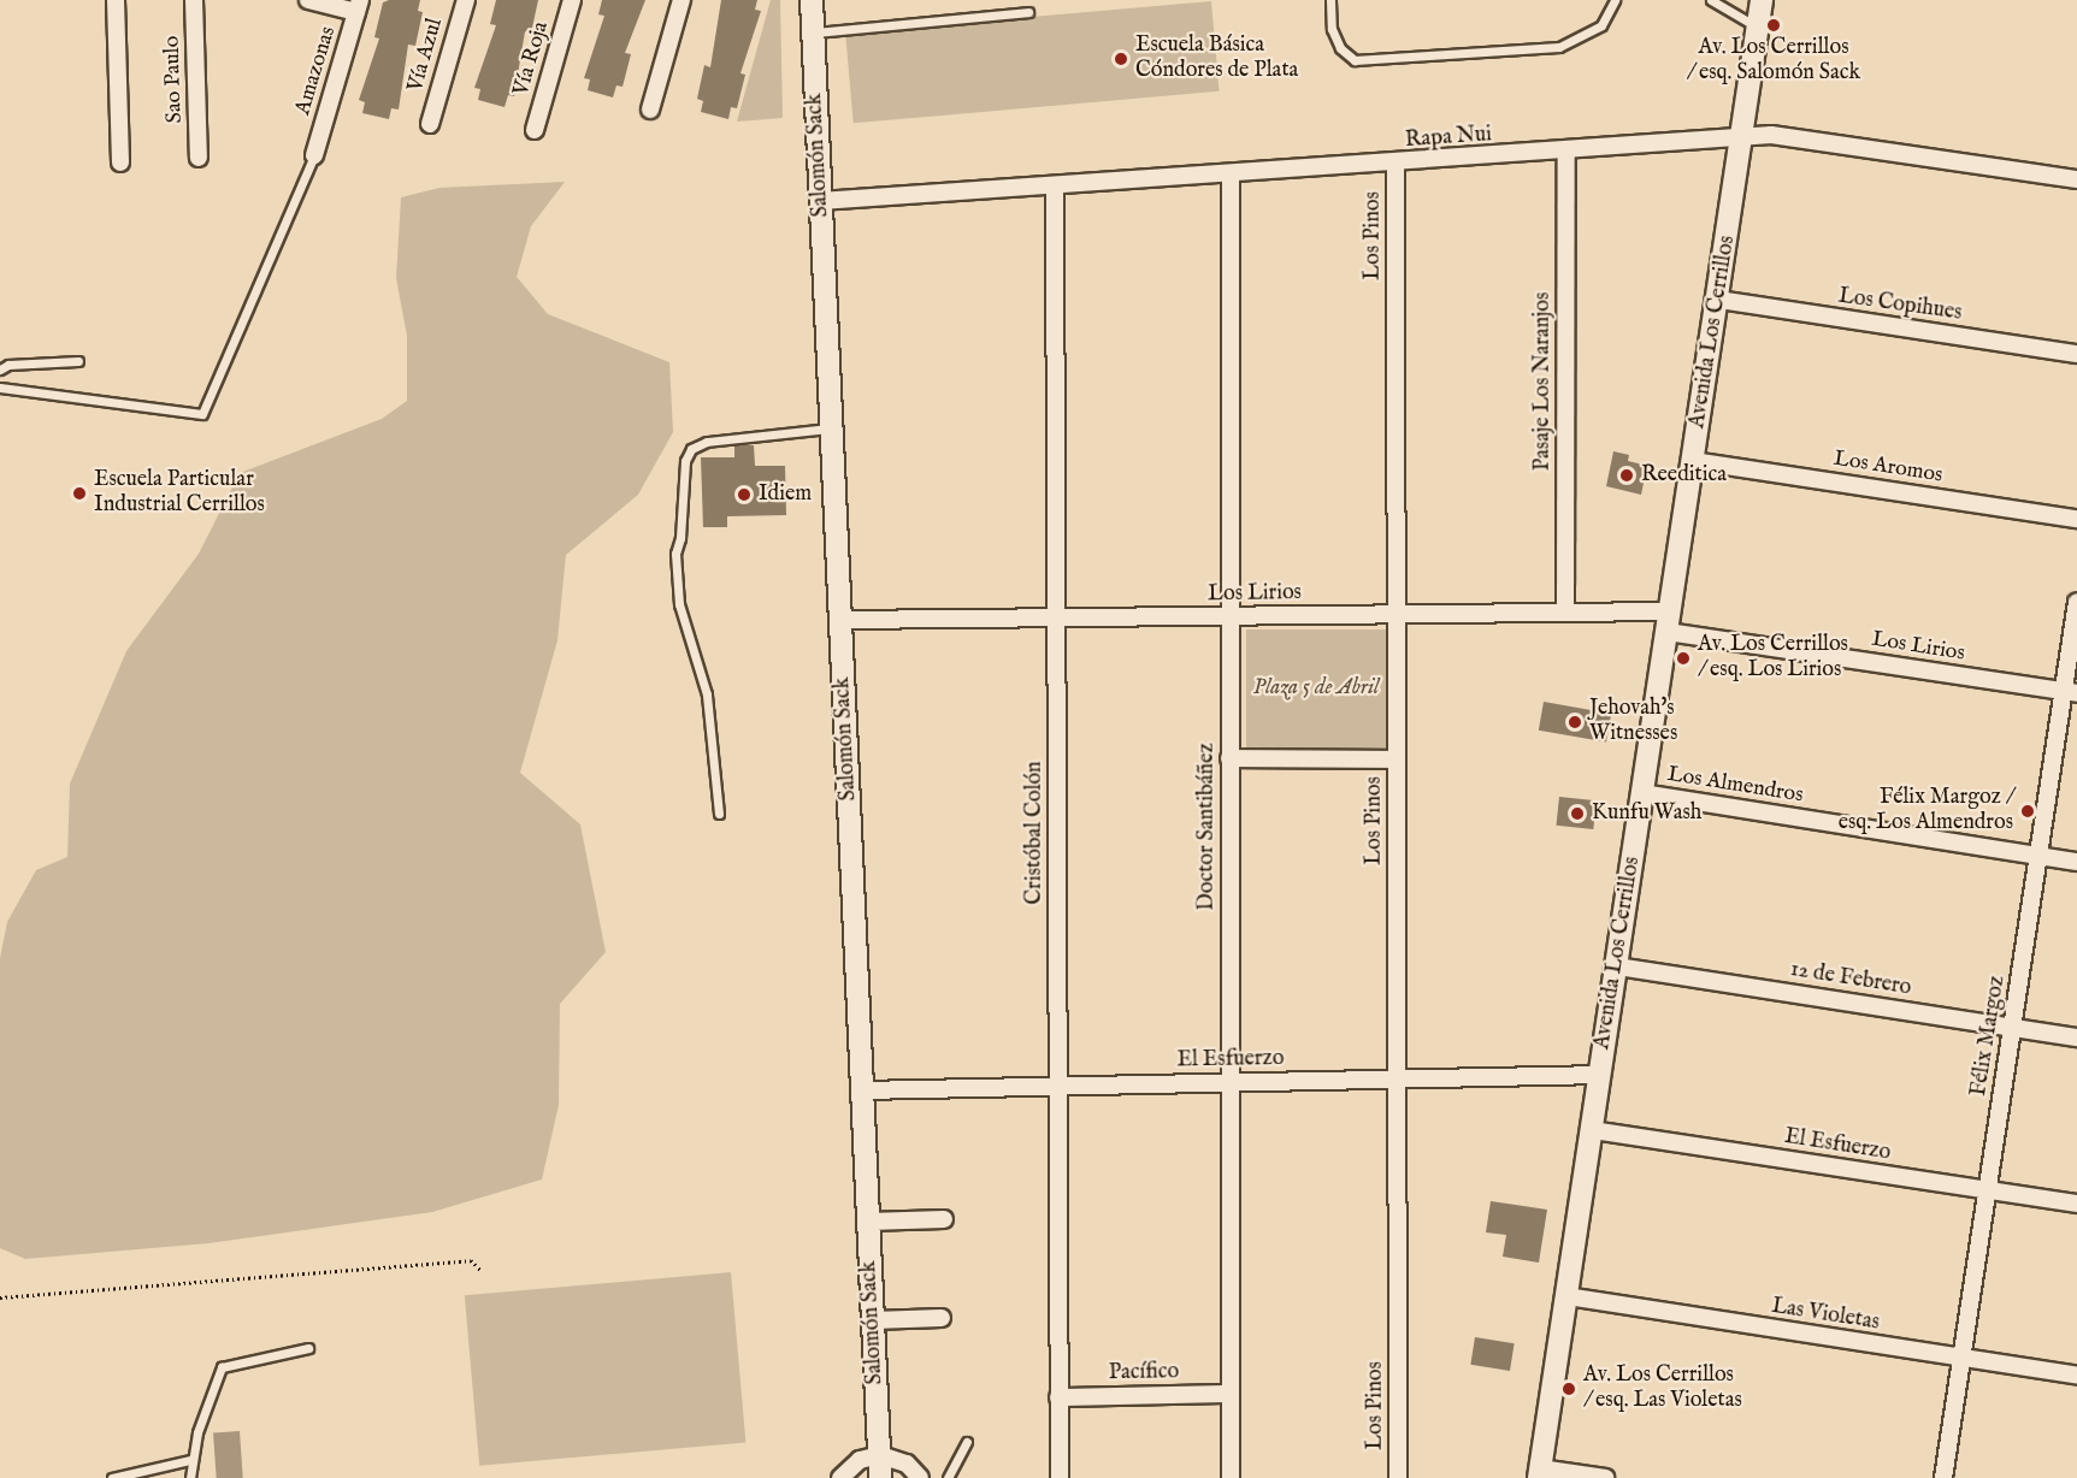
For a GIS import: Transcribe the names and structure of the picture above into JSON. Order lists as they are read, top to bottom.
{
  "streets": {
    "street": [
      "Vía Azul",
      "Vía Roja",
      "Amazonas",
      "Sao Paulo",
      "Rapa Nui",
      "Salomón Sack",
      "Los Pinos",
      "Los Copihues",
      "Avenida Los Cerrillos",
      "Pasaje Los Naranjos",
      "Los Aromos",
      "Los Lirios",
      "Los Almendros",
      "Doctor Santibáñez",
      "Cristóbal Colón",
      "12 de Febrero",
      "Félix Margoz",
      "El Esfuerzo",
      "Las Violetas",
      "Pacífico"
    ]
  },
  "crossings": [
    ["Rapa Nui", "Salomón Sack"],
    ["Rapa Nui", "Los Pinos"],
    ["Rapa Nui", "Avenida Los Cerrillos"],
    ["Rapa Nui", "Pasaje Los Naranjos"],
    ["Rapa Nui", "Doctor Santibáñez"],
    ["Rapa Nui", "Cristóbal Colón"],
    ["Salomón Sack", "Los Lirios"],
    ["Salomón Sack", "El Esfuerzo"],
    ["Los Pinos", "Los Lirios"],
    ["Los Pinos", "El Esfuerzo"],
    ["Los Copihues", "Avenida Los Cerrillos"],
    ["Avenida Los Cerrillos", "Los Aromos"],
    ["Avenida Los Cerrillos", "Los Lirios"],
    ["Avenida Los Cerrillos", "Los Almendros"],
    ["Avenida Los Cerrillos", "12 de Febrero"],
    ["Avenida Los Cerrillos", "El Esfuerzo"],
    ["Avenida Los Cerrillos", "Las Violetas"],
    ["Pasaje Los Naranjos", "Los Lirios"],
    ["Los Lirios", "Doctor Santibáñez"],
    ["Los Lirios", "Cristóbal Colón"],
    ["Los Lirios", "Félix Margoz"],
    ["Los Almendros", "Félix Margoz"],
    ["Doctor Santibáñez", "El Esfuerzo"],
    ["Doctor Santibáñez", "Pacífico"],
    ["Cristóbal Colón", "El Esfuerzo"],
    ["Cristóbal Colón", "Pacífico"],
    ["12 de Febrero", "Félix Margoz"],
    ["Félix Margoz", "El Esfuerzo"],
    ["Félix Margoz", "Las Violetas"]
  ],
  "parks": ["Plaza 5 de Abril"],
  "places": [
    "Av. Los Cerrillos / esq. Salomón Sack",
    "Escuela Básica Cóndores de Plata",
    "Reeditica",
    "Escuela Particular Industrial Cerrillos",
    "Idiem",
    "Av. Los Cerrillos / esq. Los Lirios",
    "Jehovah's Witnesses",
    "Félix Margoz / esq. Los Almendros",
    "Kunfu Wash",
    "Av. Los Cerrillos / esq. Las Violetas"
  ]
}
